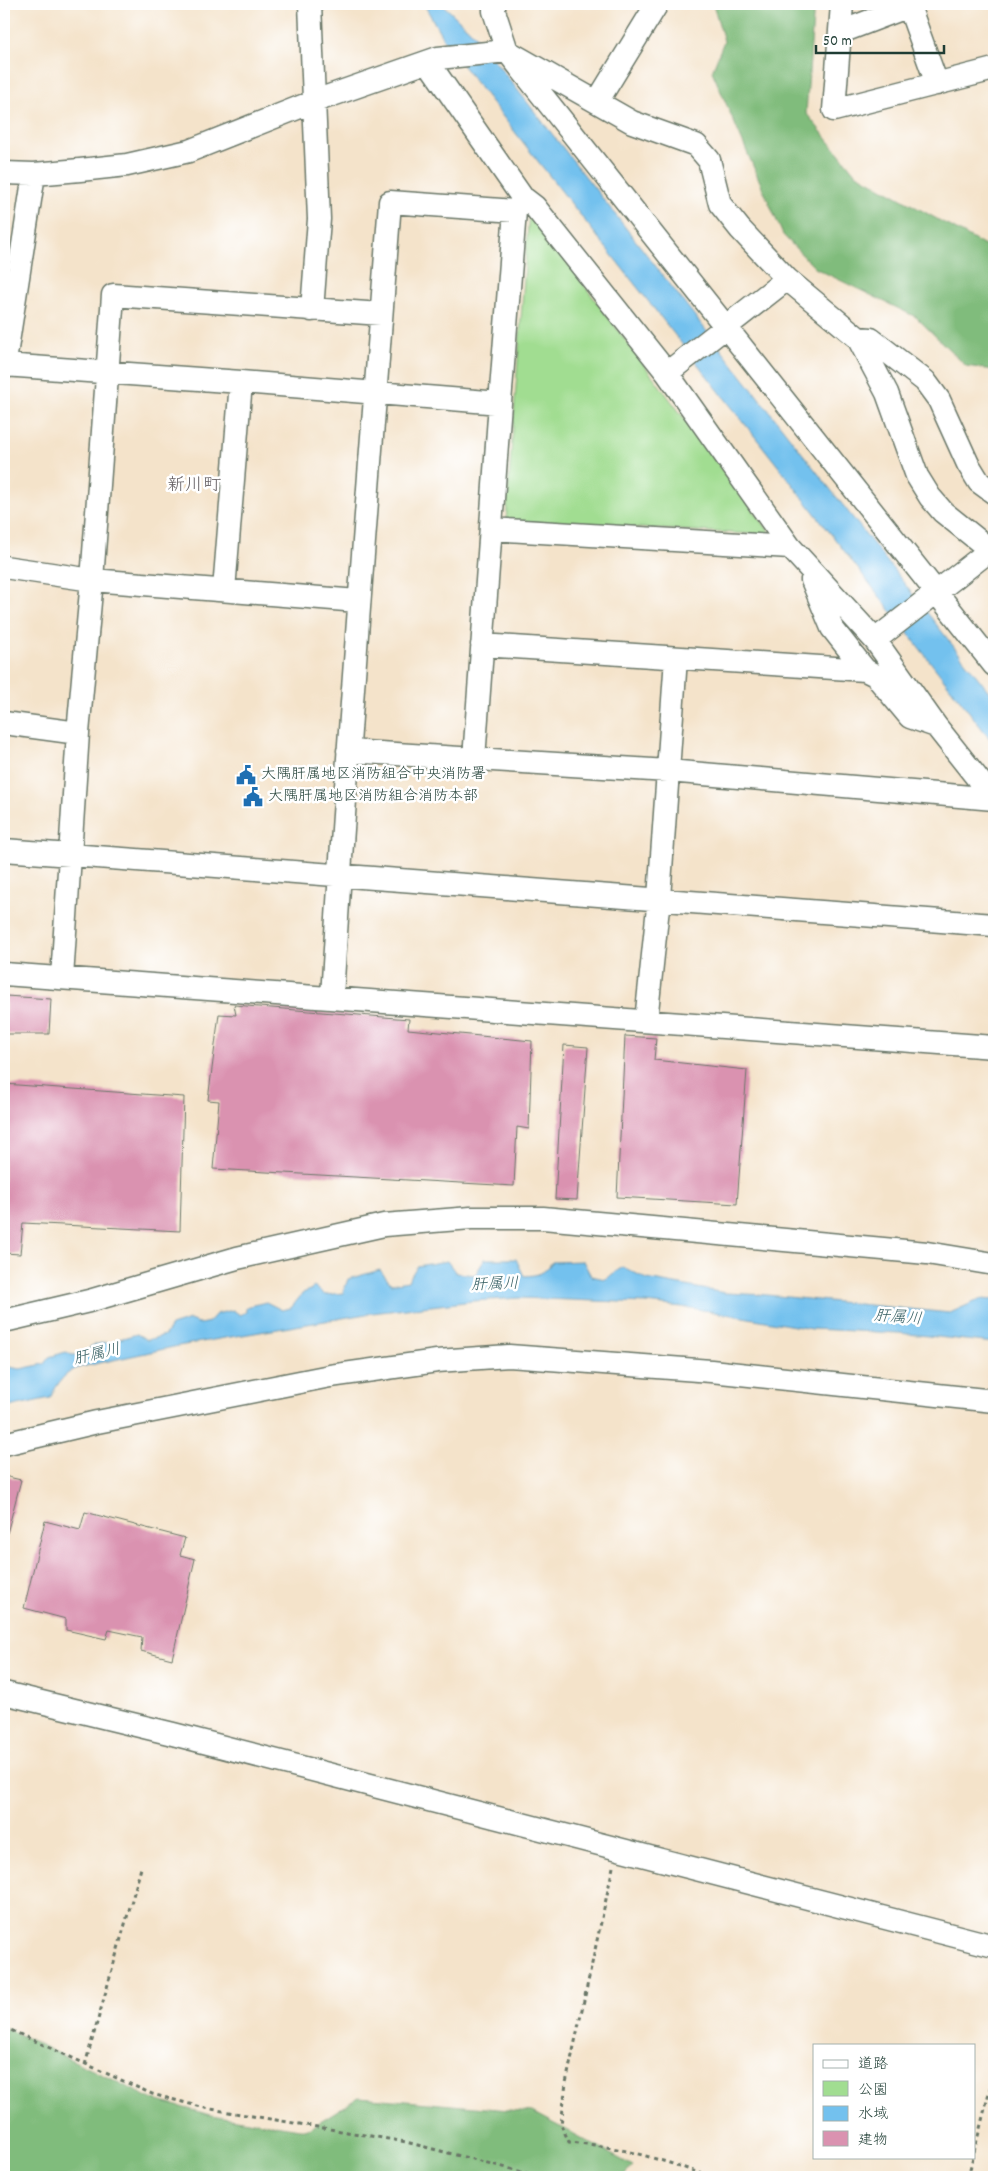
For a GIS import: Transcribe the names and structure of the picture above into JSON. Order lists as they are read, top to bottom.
{
  "districts": ["新川町"],
  "water": ["肝属川"],
  "places": {
    "public building": ["大隅肝属地区消防組合中央消防署", "大隅肝属地区消防組合消防本部"]
  },
  "legend": [
    "道路",
    "公園",
    "水域",
    "建物"
  ],
  "scale_bar": "50 m"
}
